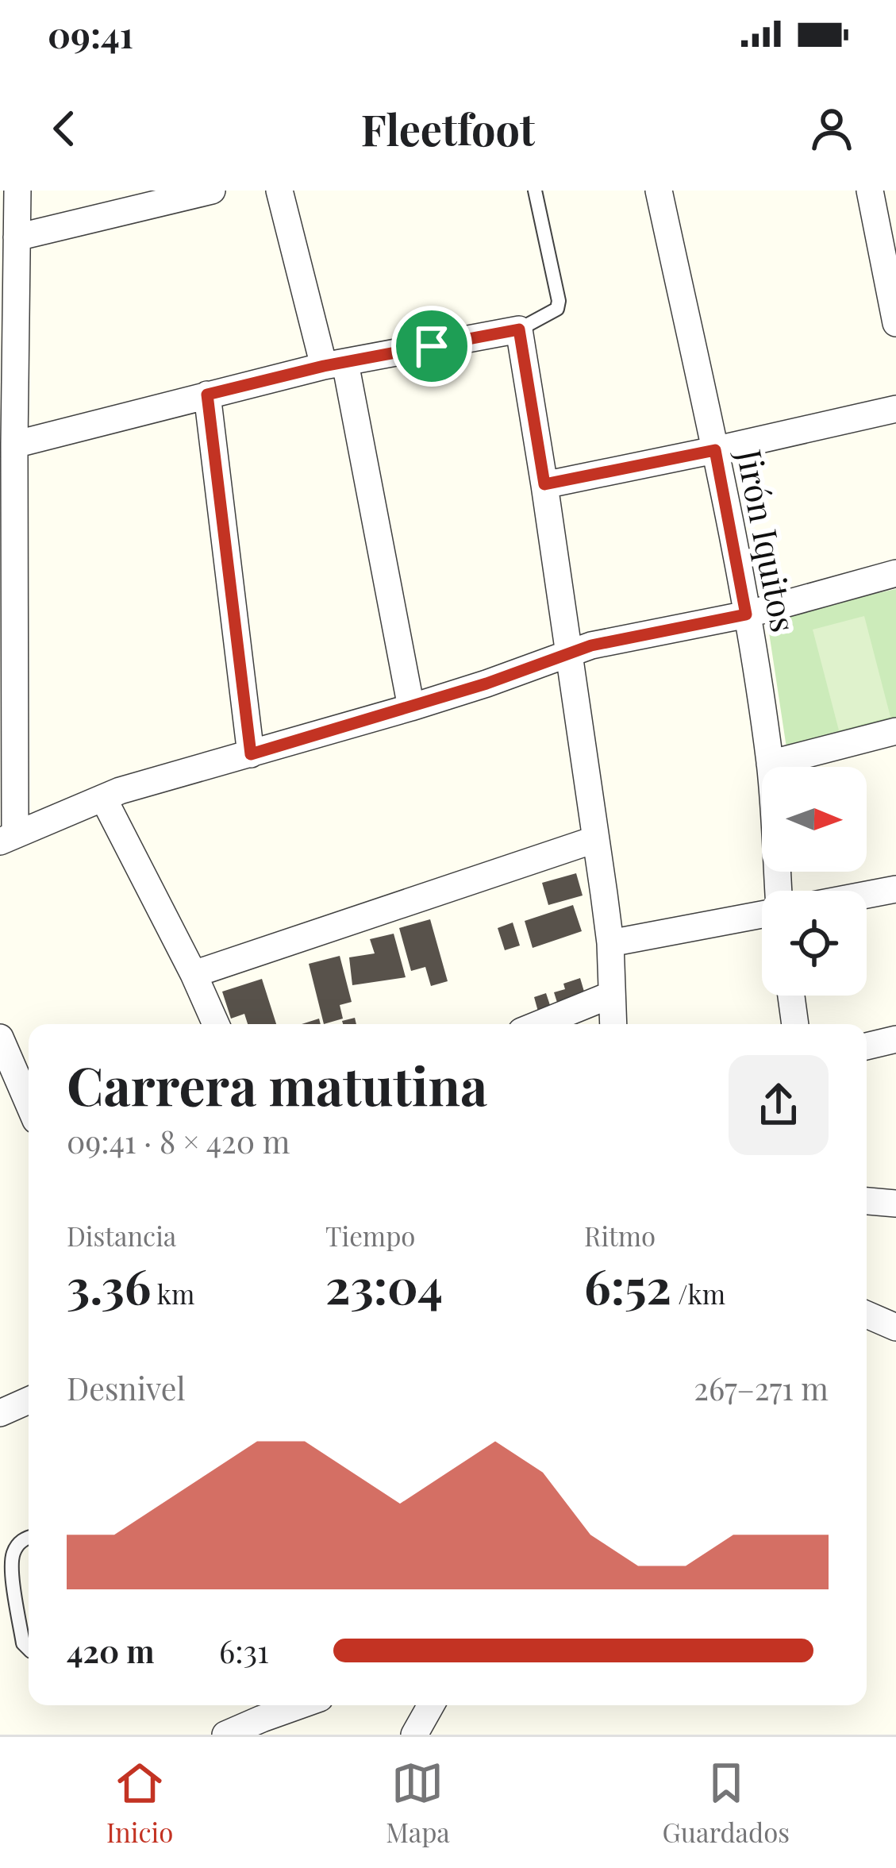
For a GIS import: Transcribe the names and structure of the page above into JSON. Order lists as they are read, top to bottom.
{
  "streets": {
    "street": ["Jirón Iquitos"]
  },
  "north": "right",
  "page": {
    "status": "09:41",
    "header": "Fleetfoot",
    "heading": ["Carrera matutina", "09:41 · 8 × 420 m"],
    "stats": [
      ["Distancia", "3.36 km"],
      ["Tiempo", "23:04"],
      ["Ritmo", "6:52 /km"]
    ],
    "chart": ["Desnivel", "267–271 m"],
    "list": [
      {
        "name": "420 m",
        "note": "6:31"
      }
    ],
    "tabs": ["Inicio", "Mapa", "Guardados"]
  }
}
